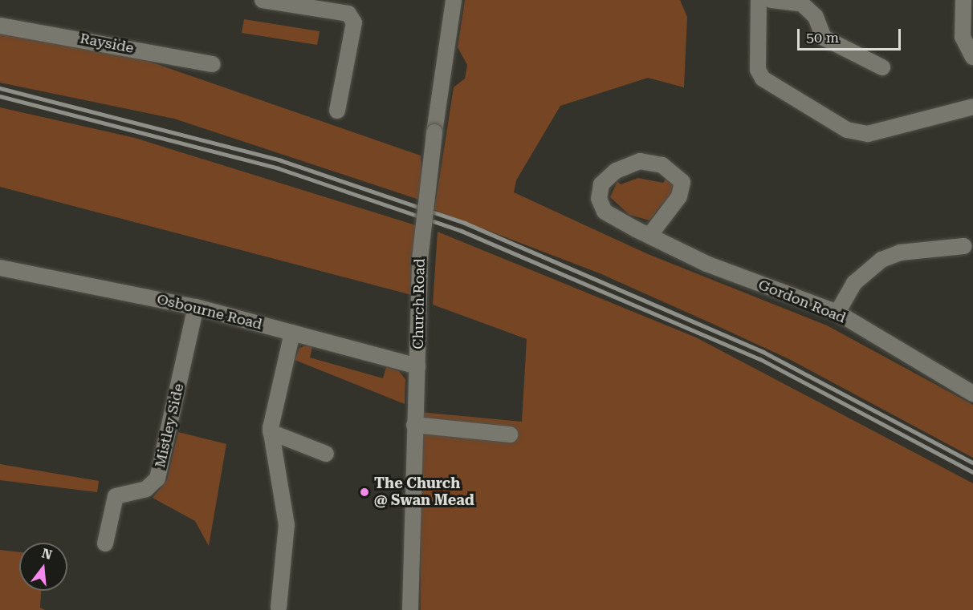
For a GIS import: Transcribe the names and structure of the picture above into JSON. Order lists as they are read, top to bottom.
{
  "streets": {
    "street": [
      "Rayside",
      "Gordon Road",
      "Church Road",
      "Osbourne Road",
      "Mistley Side"
    ]
  },
  "crossings": [
    ["Church Road", "Osbourne Road"],
    ["Osbourne Road", "Mistley Side"]
  ],
  "places": ["The Church @ Swan Mead"],
  "scale_bar": "50 m",
  "north": "top"
}
